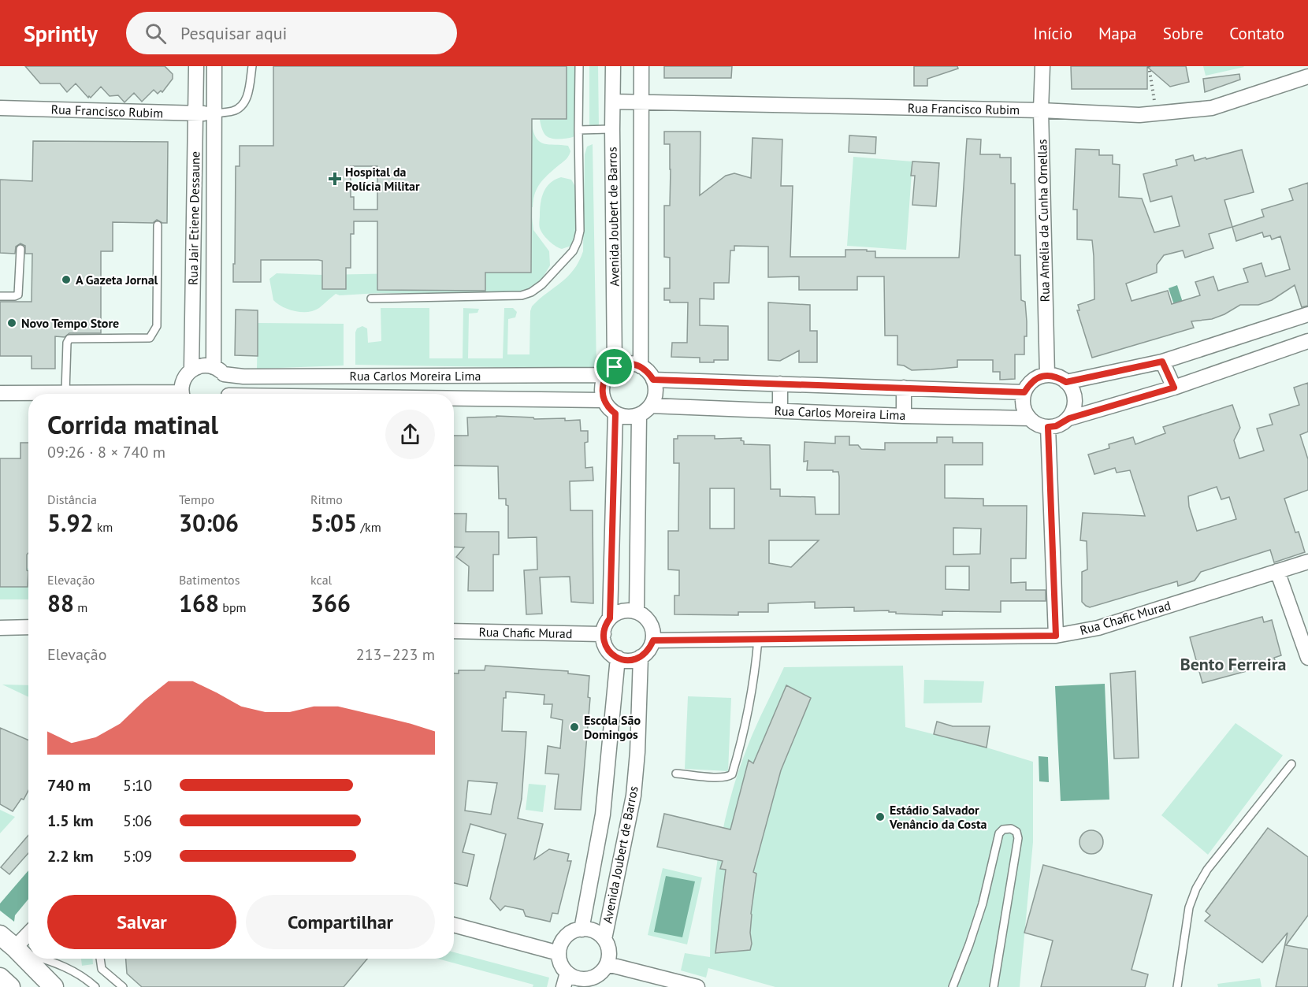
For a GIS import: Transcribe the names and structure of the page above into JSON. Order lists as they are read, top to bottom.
{
  "streets": {
    "street": [
      "Rua Francisco Rubim",
      "Avenida Joubert de Barros",
      "Rua Jair Etiene Dessaune",
      "Rua Amélia da Cunha Ornellas",
      "Rua Carlos Moreira Lima",
      "Rua Chafic Murad"
    ]
  },
  "crossings": [
    ["Rua Francisco Rubim", "Avenida Joubert de Barros"],
    ["Rua Francisco Rubim", "Rua Jair Etiene Dessaune"],
    ["Rua Francisco Rubim", "Rua Amélia da Cunha Ornellas"],
    ["Avenida Joubert de Barros", "Rua Carlos Moreira Lima"],
    ["Avenida Joubert de Barros", "Rua Chafic Murad"],
    ["Rua Jair Etiene Dessaune", "Rua Carlos Moreira Lima"],
    ["Rua Amélia da Cunha Ornellas", "Rua Carlos Moreira Lima"]
  ],
  "districts": ["Bento Ferreira"],
  "places": {
    "health": ["Hospital da Polícia Militar"],
    "other": [
      "A Gazeta Jornal",
      "Novo Tempo Store",
      "Escola São Domingos",
      "Estádio Salvador Venâncio da Costa"
    ]
  },
  "page": {
    "header": "Sprintly",
    "search": "Pesquisar aqui",
    "nav": [
      "Início",
      "Mapa",
      "Sobre",
      "Contato"
    ],
    "heading": ["Corrida matinal", "09:26 · 8 × 740 m"],
    "stats": [
      ["Distância", "5.92 km"],
      ["Tempo", "30:06"],
      ["Ritmo", "5:05 /km"],
      ["Elevação", "88 m"],
      ["Batimentos", "168 bpm"],
      ["kcal", "366"]
    ],
    "chart": ["Elevação", "213–223 m"],
    "list": [
      {
        "name": "740 m",
        "note": "5:10"
      },
      {
        "name": "1.5 km",
        "note": "5:06"
      },
      {
        "name": "2.2 km",
        "note": "5:09"
      }
    ],
    "buttons": ["Salvar", "Compartilhar"]
  }
}
